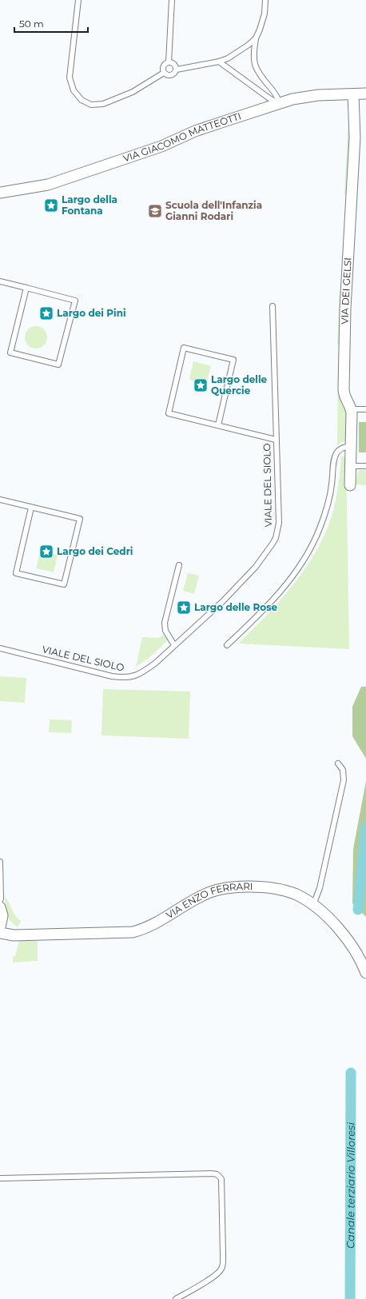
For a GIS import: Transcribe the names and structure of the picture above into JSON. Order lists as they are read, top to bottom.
{
  "streets": {
    "street": ["VIA GIACOMO MATTEOTTI", "VIA DEI GELSI", "VIA ENZO FERRARI"],
    "lane": ["VIALE DEL SIOLO"]
  },
  "crossings": [
    ["VIA GIACOMO MATTEOTTI", "VIA DEI GELSI"]
  ],
  "water": ["Canale terziario Villoresi"],
  "places": {
    "place": [
      "Largo della Fontana",
      "Largo dei Pini",
      "Largo delle Quercie",
      "Largo dei Cedri",
      "Largo delle Rose"
    ],
    "school or university": ["Scuola dell'Infanzia Gianni Rodari"]
  },
  "scale_bar": "50 m"
}
